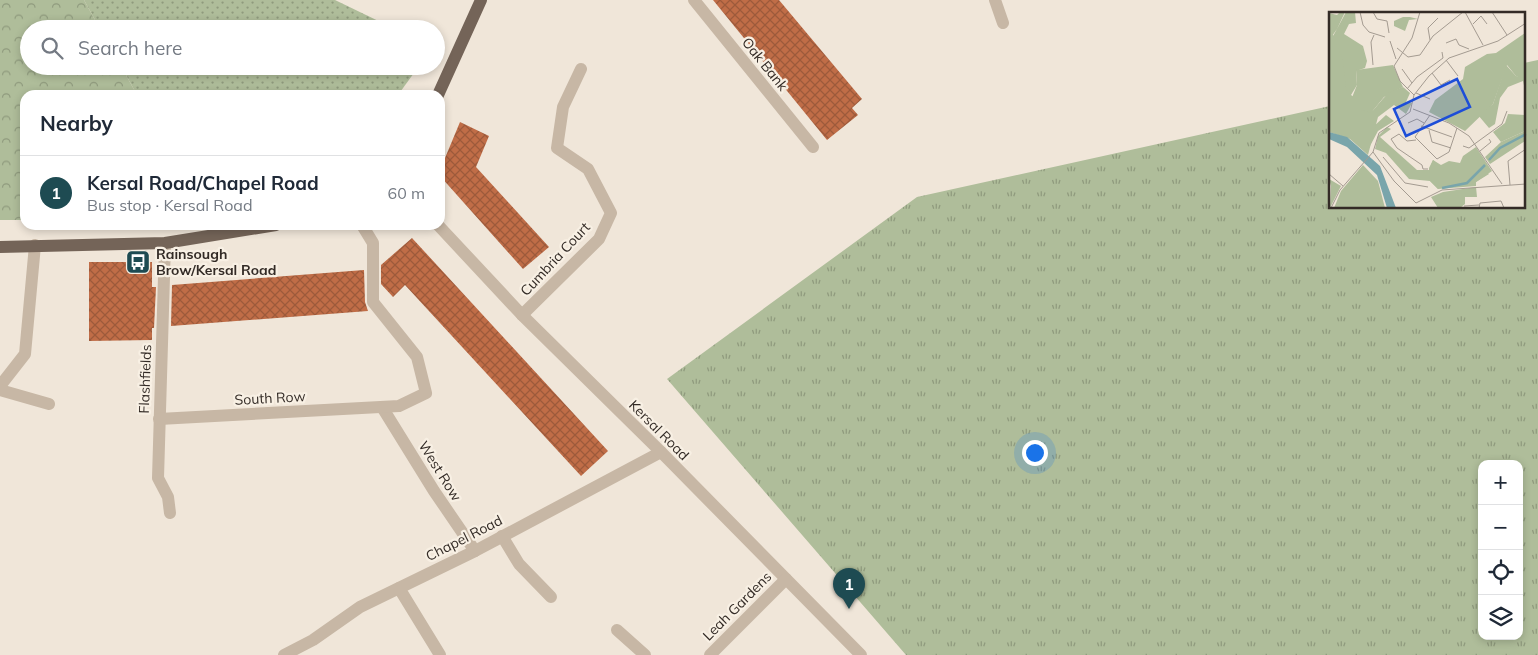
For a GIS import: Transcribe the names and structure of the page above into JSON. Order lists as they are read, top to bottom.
{
  "streets": {
    "street": [
      "Oak Bank",
      "Cumbria Court",
      "Flashfields",
      "South Row",
      "Kersal Road",
      "West Row",
      "Chapel Road",
      "Leah Gardens"
    ]
  },
  "crossings": [
    ["Cumbria Court", "Kersal Road"],
    ["Flashfields", "South Row"],
    ["South Row", "West Row"],
    ["Kersal Road", "Chapel Road"],
    ["Kersal Road", "Leah Gardens"],
    ["West Row", "Chapel Road"]
  ],
  "places": {
    "bus stop": ["Rainsough Brow/Kersal Road"]
  },
  "page": {
    "search": "Search here",
    "heading": "Nearby",
    "list": [
      {
        "mark": "1",
        "name": "Kersal Road/Chapel Road",
        "note": "Bus stop · Kersal Road",
        "value": "60 m"
      }
    ],
    "map_buttons": ["+", "−"],
    "pins": "1"
  }
}
